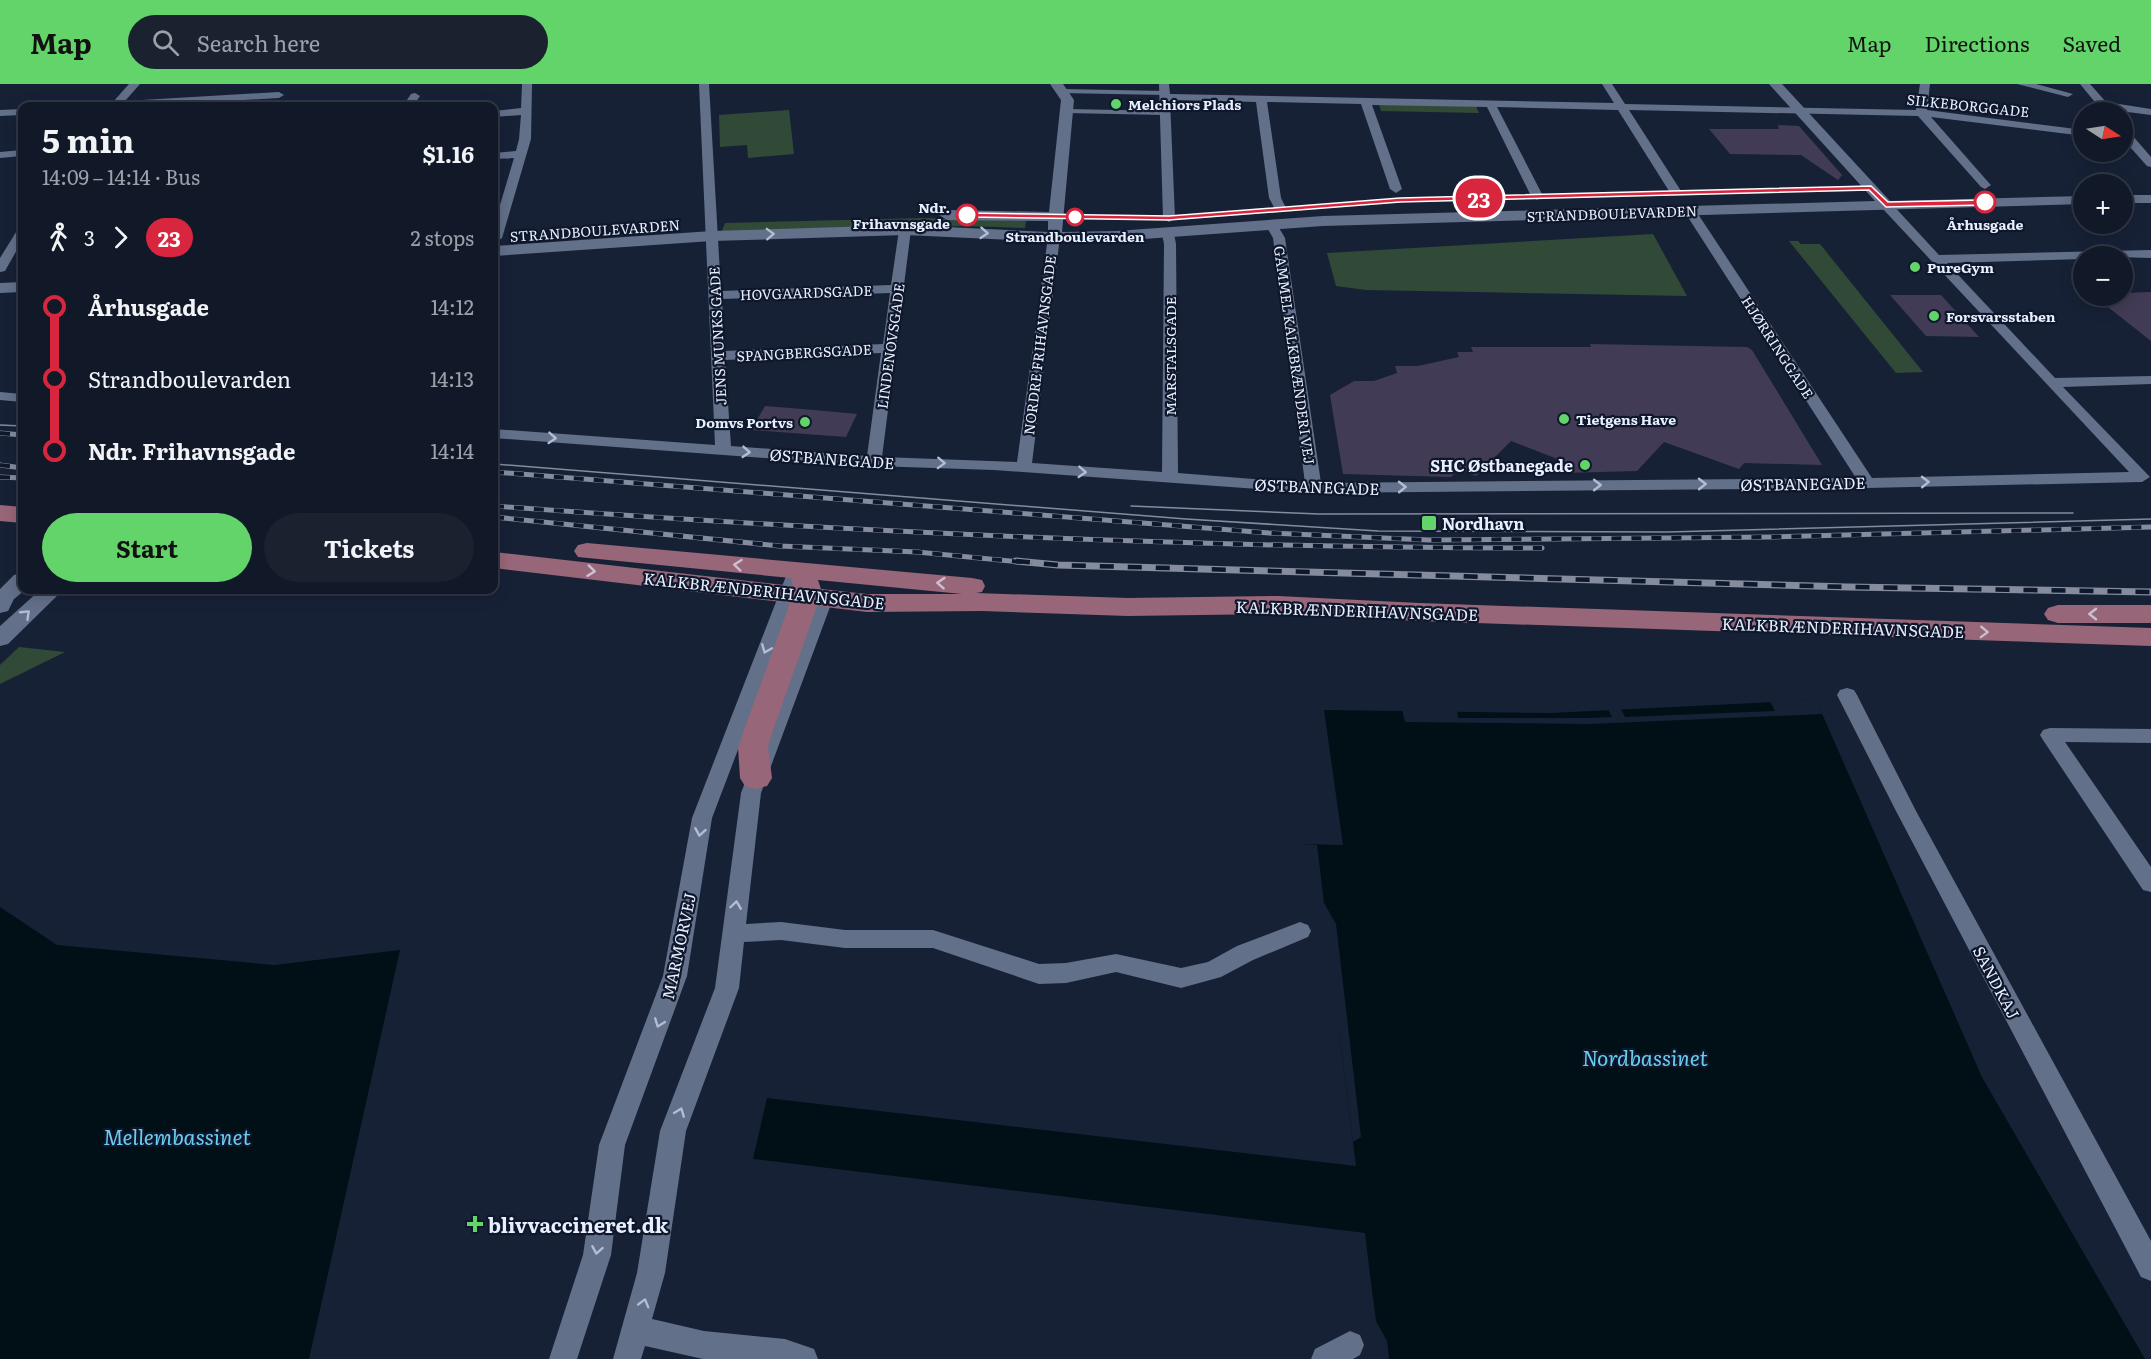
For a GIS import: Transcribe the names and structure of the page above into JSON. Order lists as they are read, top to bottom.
{
  "streets": {
    "main road": ["KALKBRÆNDERIHAVNSGADE"],
    "street": [
      "SILKEBORGGADE",
      "STRANDBOULEVARDEN",
      "HOVGAARDSGADE",
      "JENS MUNKS GADE",
      "NORDRE FRIHAVNSGADE",
      "LINDENOVSGADE",
      "HJØRRINGGADE",
      "SPANGBERGSGADE",
      "GAMMEL KALKBRÆNDERI VEJ",
      "MARSTALSGADE",
      "ØSTBANEGADE",
      "MARMORVEJ",
      "SANDKAJ"
    ]
  },
  "crossings": [
    ["SILKEBORGGADE", "MARSTALSGADE"],
    ["STRANDBOULEVARDEN", "JENS MUNKS GADE"],
    ["STRANDBOULEVARDEN", "NORDRE FRIHAVNSGADE"],
    ["STRANDBOULEVARDEN", "LINDENOVSGADE"],
    ["STRANDBOULEVARDEN", "HJØRRINGGADE"],
    ["STRANDBOULEVARDEN", "GAMMEL KALKBRÆNDERI VEJ"],
    ["STRANDBOULEVARDEN", "MARSTALSGADE"],
    ["HOVGAARDSGADE", "JENS MUNKS GADE"],
    ["HOVGAARDSGADE", "LINDENOVSGADE"],
    ["JENS MUNKS GADE", "SPANGBERGSGADE"],
    ["JENS MUNKS GADE", "ØSTBANEGADE"],
    ["NORDRE FRIHAVNSGADE", "ØSTBANEGADE"],
    ["LINDENOVSGADE", "SPANGBERGSGADE"],
    ["LINDENOVSGADE", "ØSTBANEGADE"],
    ["HJØRRINGGADE", "ØSTBANEGADE"],
    ["GAMMEL KALKBRÆNDERI VEJ", "ØSTBANEGADE"],
    ["MARSTALSGADE", "ØSTBANEGADE"],
    ["KALKBRÆNDERIHAVNSGADE", "MARMORVEJ"]
  ],
  "one_way": ["ØSTBANEGADE"],
  "water": ["Nordbassinet", "Mellembassinet"],
  "places": {
    "other": [
      "Melchiors Plads",
      "Århusgade",
      "Ndr. Frihavnsgade",
      "Strandboulevarden",
      "PureGym",
      "Forsvarsstaben",
      "Tietgens Have",
      "Domvs Portvs",
      "SHC Østbanegade"
    ],
    "transit": ["Nordhavn"],
    "health": ["blivvaccineret.dk"]
  },
  "lines": ["bus line 23"],
  "north": "right",
  "page": {
    "header": "Map",
    "search": "Search here",
    "nav": ["Map", "Directions", "Saved"],
    "on_map": "23",
    "map_buttons": ["+", "−"],
    "heading": ["5 min", "14:09 – 14:14 · Bus", "$1.16"],
    "legs": ["3", "23", "2 stops"],
    "list": [
      {
        "name": "Århusgade",
        "value": "14:12"
      },
      {
        "name": "Strandboulevarden",
        "value": "14:13"
      },
      {
        "name": "Ndr. Frihavnsgade",
        "value": "14:14"
      }
    ],
    "buttons": ["Start", "Tickets"]
  }
}
